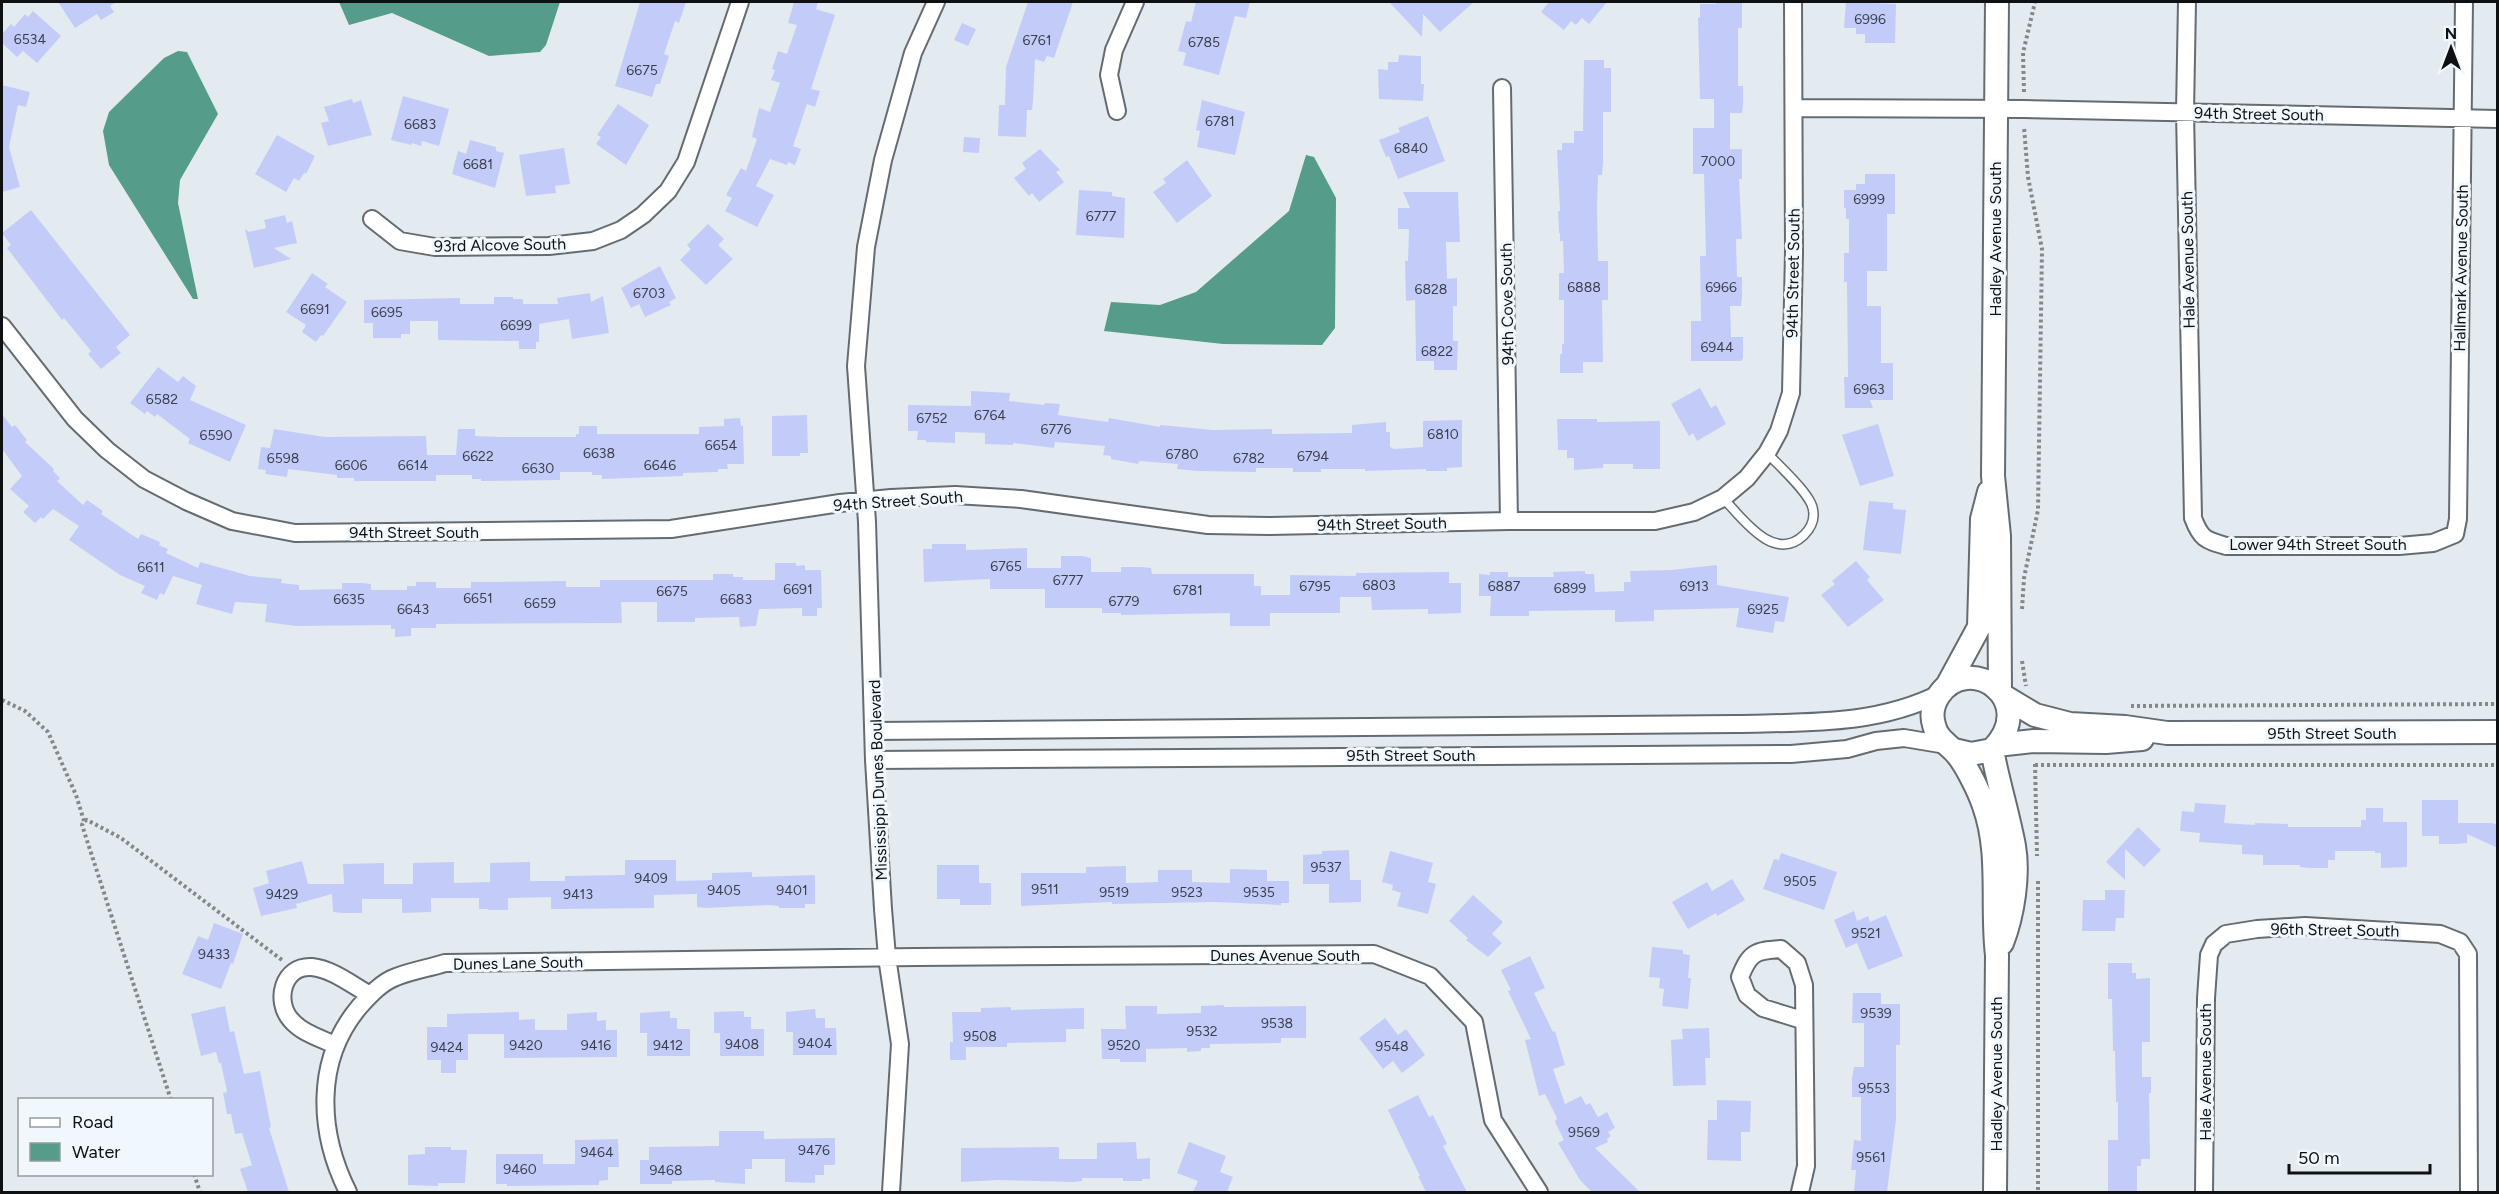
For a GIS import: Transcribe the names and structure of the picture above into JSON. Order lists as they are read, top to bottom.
{
  "streets": {
    "street": [
      "94th Street South",
      "Hadley Avenue South",
      "93rd Alcove South",
      "Hale Avenue South",
      "Hallmark Avenue South",
      "94th Cove South",
      "Lower 94th Street South",
      "95th Street South",
      "Mississippi Dunes Boulevard",
      "96th Street South",
      "Dunes Avenue South",
      "Dunes Lane South"
    ]
  },
  "crossings": [
    ["94th Street South", "Hadley Avenue South"],
    ["94th Street South", "Hale Avenue South"],
    ["94th Street South", "Hallmark Avenue South"],
    ["94th Street South", "94th Cove South"],
    ["94th Street South", "Mississippi Dunes Boulevard"],
    ["Hadley Avenue South", "95th Street South"],
    ["Hale Avenue South", "Lower 94th Street South"],
    ["Hale Avenue South", "96th Street South"],
    ["Hallmark Avenue South", "Lower 94th Street South"],
    ["95th Street South", "Mississippi Dunes Boulevard"],
    ["Mississippi Dunes Boulevard", "Dunes Avenue South"],
    ["Mississippi Dunes Boulevard", "Dunes Lane South"],
    ["Dunes Avenue South", "Dunes Lane South"]
  ],
  "house_numbers": [
    "6996",
    "6534",
    "6761",
    "6785",
    "6675",
    "6781",
    "6683",
    "6840",
    "7000",
    "6681",
    "6999",
    "6777",
    "6888",
    "6966",
    "6828",
    "6703",
    "6691",
    "6695",
    "6699",
    "6944",
    "6822",
    "6963",
    "6582",
    "6764",
    "6752",
    "6776",
    "6810",
    "6590",
    "6654",
    "6638",
    "6780",
    "6622",
    "6794",
    "6598",
    "6782",
    "6606",
    "6614",
    "6646",
    "6630",
    "6765",
    "6611",
    "6777",
    "6803",
    "6795",
    "6887",
    "6913",
    "6899",
    "6691",
    "6781",
    "6675",
    "6651",
    "6635",
    "6683",
    "6779",
    "6659",
    "6643",
    "6925",
    "9537",
    "9409",
    "9505",
    "9511",
    "9405",
    "9401",
    "9519",
    "9523",
    "9535",
    "9429",
    "9413",
    "9521",
    "9433",
    "9539",
    "9538",
    "9532",
    "9508",
    "9404",
    "9408",
    "9420",
    "9416",
    "9412",
    "9520",
    "9548",
    "9424",
    "9553",
    "9569",
    "9476",
    "9464",
    "9561",
    "9460",
    "9468"
  ],
  "legend": ["Road", "Water"],
  "scale_bar": "50 m",
  "north": "top"
}
